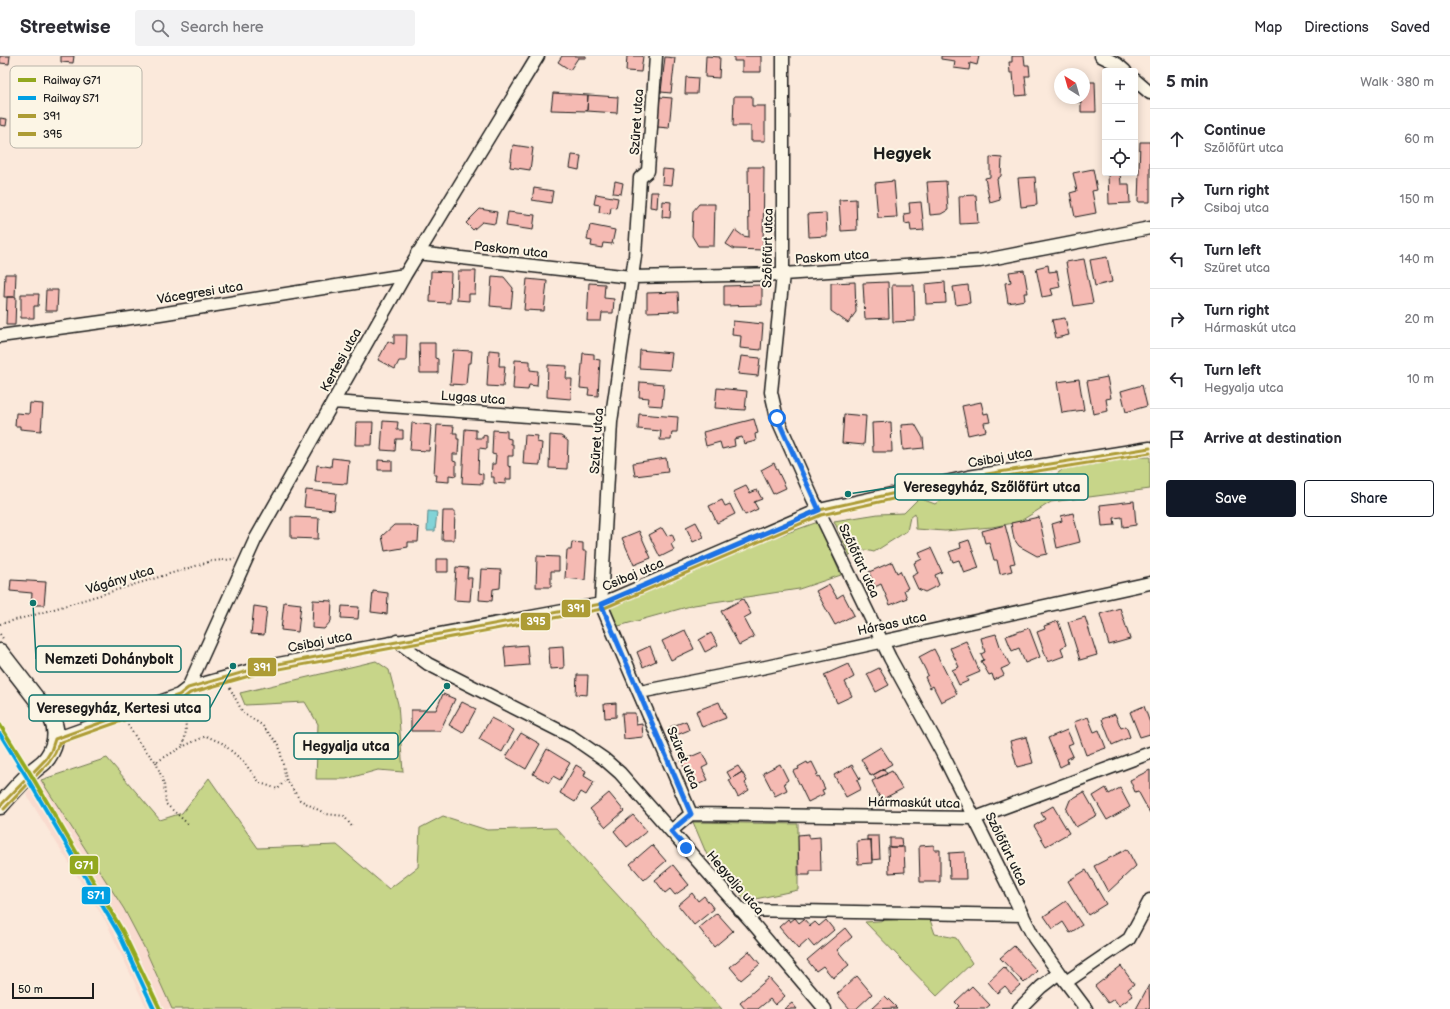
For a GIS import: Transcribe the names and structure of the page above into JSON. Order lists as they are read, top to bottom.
{
  "streets": {
    "street": [
      "Szüret utca",
      "Szőlőfürt utca",
      "Paskom utca",
      "Vácegresi utca",
      "Kertesi utca",
      "Lugas utca",
      "Csibaj utca",
      "Hársas utca",
      "Hármaskút utca",
      "Hegyalja utca"
    ],
    "path": ["Vágány utca"]
  },
  "crossings": [
    ["Szüret utca", "Paskom utca"],
    ["Szüret utca", "Lugas utca"],
    ["Szüret utca", "Csibaj utca"],
    ["Szüret utca", "Hársas utca"],
    ["Szüret utca", "Hármaskút utca"],
    ["Szőlőfürt utca", "Paskom utca"],
    ["Szőlőfürt utca", "Csibaj utca"],
    ["Szőlőfürt utca", "Hársas utca"],
    ["Szőlőfürt utca", "Hármaskút utca"],
    ["Paskom utca", "Kertesi utca"],
    ["Vácegresi utca", "Kertesi utca"],
    ["Kertesi utca", "Lugas utca"],
    ["Kertesi utca", "Csibaj utca"],
    ["Kertesi utca", "Vágány utca"],
    ["Csibaj utca", "Hegyalja utca"]
  ],
  "districts": ["Hegyek"],
  "places": [
    "Veresegyház, Szőlőfürt utca",
    "Nemzeti Dohánybolt",
    "Veresegyház, Kertesi utca",
    "Hegyalja utca"
  ],
  "lines": [
    "transit line 391",
    "transit line 395",
    "rail line G71",
    "rail line S71"
  ],
  "legend": [
    "Railway G71",
    "Railway S71",
    "391",
    "395"
  ],
  "scale_bar": "50 m",
  "north": "top left",
  "page": {
    "header": "Streetwise",
    "search": "Search here",
    "nav": ["Map", "Directions", "Saved"],
    "heading": ["5 min", "Walk · 380 m"],
    "map_buttons": ["+", "−"],
    "list": [
      ["Continue", "Szőlőfürt utca", "60 m"],
      ["Turn right", "Csibaj utca", "150 m"],
      ["Turn left", "Szüret utca", "140 m"],
      ["Turn right", "Hármaskút utca", "20 m"],
      ["Turn left", "Hegyalja utca", "10 m"],
      "Arrive at destination"
    ],
    "buttons": ["Save", "Share"],
    "scale": "50 m"
  }
}
